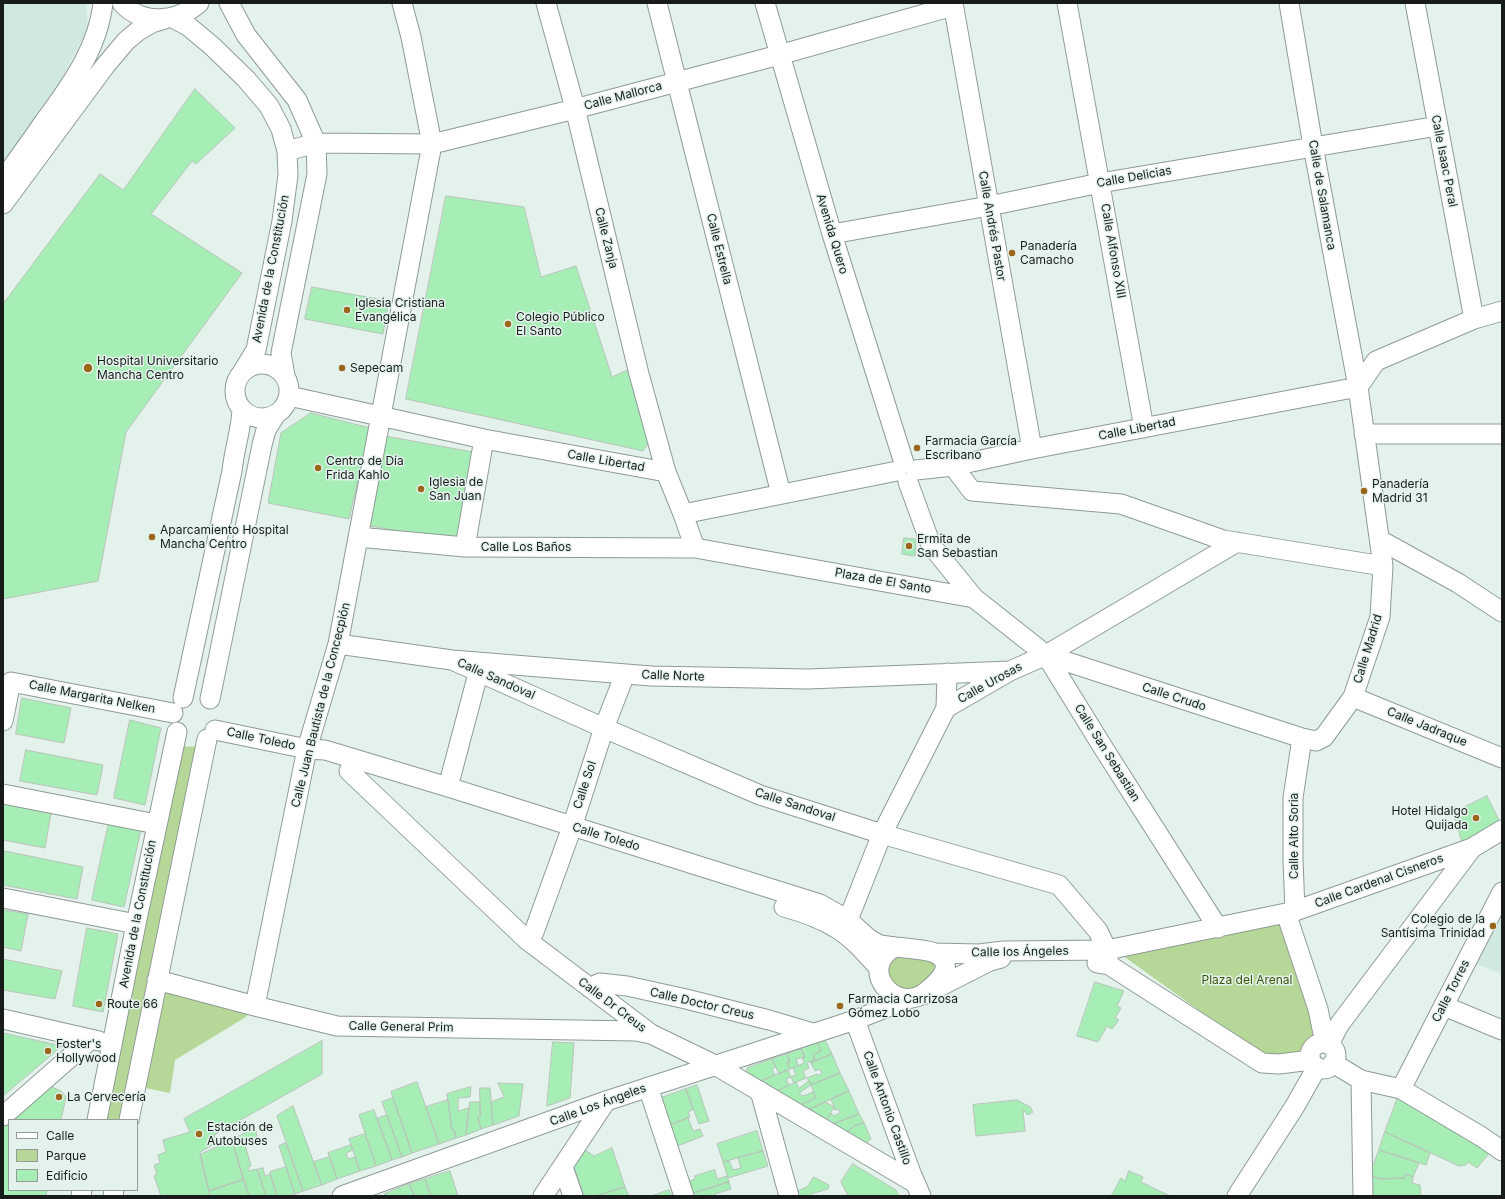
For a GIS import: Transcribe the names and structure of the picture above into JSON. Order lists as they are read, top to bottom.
{
  "streets": {
    "street": [
      "Calle Mallorca",
      "Calle Isaac Peral",
      "Calle Delicias",
      "Calle de Salamanca",
      "Calle Andrés Pastor",
      "Avenida Quero",
      "Calle Zanja",
      "Calle Estrella",
      "Calle Alfonso XIII",
      "Avenida de la Constitución",
      "Calle Libertad",
      "Calle Los Baños",
      "Plaza de El Santo",
      "Calle Madrid",
      "Calle Norte",
      "Calle Sandoval",
      "Calle Urosas",
      "Calle Margarita Nelken",
      "Calle Crudo",
      "Calle Juan Bautista de la Concecpión",
      "Calle Jadraque",
      "Calle Toledo",
      "Calle San Sebastian",
      "Calle Sol",
      "Calle Alto Soria",
      "Calle Cardenal Cisneros",
      "Calle los Ángeles",
      "Calle Torres",
      "Calle Doctor Creus",
      "Calle Dr Creus",
      "Calle General Prim",
      "Calle Los Ángeles",
      "Calle Antonio Castillo"
    ]
  },
  "crossings": [
    ["Calle Mallorca", "Calle Andrés Pastor"],
    ["Calle Mallorca", "Avenida Quero"],
    ["Calle Mallorca", "Calle Zanja"],
    ["Calle Mallorca", "Calle Estrella"],
    ["Calle Mallorca", "Avenida de la Constitución"],
    ["Calle Mallorca", "Calle Juan Bautista de la Concecpión"],
    ["Calle Isaac Peral", "Calle Delicias"],
    ["Calle Delicias", "Calle de Salamanca"],
    ["Calle Delicias", "Calle Andrés Pastor"],
    ["Calle Delicias", "Avenida Quero"],
    ["Calle Delicias", "Calle Alfonso XIII"],
    ["Calle de Salamanca", "Calle Libertad"],
    ["Calle de Salamanca", "Calle Madrid"],
    ["Calle Andrés Pastor", "Calle Libertad"],
    ["Avenida Quero", "Calle Libertad"],
    ["Calle Zanja", "Calle Libertad"],
    ["Calle Estrella", "Calle Libertad"],
    ["Calle Alfonso XIII", "Calle Libertad"],
    ["Avenida de la Constitución", "Calle Libertad"],
    ["Avenida de la Constitución", "Calle Margarita Nelken"],
    ["Avenida de la Constitución", "Calle Toledo"],
    ["Calle Libertad", "Calle Madrid"],
    ["Calle Libertad", "Calle Juan Bautista de la Concecpión"],
    ["Calle Los Baños", "Plaza de El Santo"],
    ["Calle Los Baños", "Calle Juan Bautista de la Concecpión"],
    ["Plaza de El Santo", "Calle San Sebastian"],
    ["Calle Madrid", "Calle Crudo"],
    ["Calle Madrid", "Calle Jadraque"],
    ["Calle Madrid", "Calle Alto Soria"],
    ["Calle Norte", "Calle Sandoval"],
    ["Calle Norte", "Calle Urosas"],
    ["Calle Norte", "Calle Juan Bautista de la Concecpión"],
    ["Calle Norte", "Calle Sol"],
    ["Calle Sandoval", "Calle Urosas"],
    ["Calle Sandoval", "Calle Sol"],
    ["Calle Sandoval", "Calle los Ángeles"],
    ["Calle Sandoval", "Calle Los Ángeles"],
    ["Calle Urosas", "Calle Crudo"],
    ["Calle Urosas", "Calle Toledo"],
    ["Calle Urosas", "Calle San Sebastian"],
    ["Calle Margarita Nelken", "Calle Toledo"],
    ["Calle Crudo", "Calle San Sebastian"],
    ["Calle Crudo", "Calle Alto Soria"],
    ["Calle Juan Bautista de la Concecpión", "Calle Toledo"],
    ["Calle Juan Bautista de la Concecpión", "Calle General Prim"],
    ["Calle Toledo", "Calle Sol"],
    ["Calle Toledo", "Calle los Ángeles"],
    ["Calle Toledo", "Calle Dr Creus"],
    ["Calle Toledo", "Calle Los Ángeles"],
    ["Calle Sol", "Calle Dr Creus"],
    ["Calle Alto Soria", "Calle Cardenal Cisneros"],
    ["Calle los Ángeles", "Calle Los Ángeles"],
    ["Calle Doctor Creus", "Calle Dr Creus"],
    ["Calle Doctor Creus", "Calle Los Ángeles"],
    ["Calle Dr Creus", "Calle General Prim"],
    ["Calle Dr Creus", "Calle Los Ángeles"],
    ["Calle Dr Creus", "Calle Antonio Castillo"],
    ["Calle Los Ángeles", "Calle Antonio Castillo"]
  ],
  "parks": ["Plaza del Arenal"],
  "places": [
    "Panadería Camacho",
    "Iglesia Cristiana Evangélica",
    "Colegio Público El Santo",
    "Hospital Universitario Mancha Centro",
    "Sepecam",
    "Farmacia García Escribano",
    "Centro de Día Frida Kahlo",
    "Iglesia de San Juan",
    "Panadería Madrid 31",
    "Aparcamiento Hospital Mancha Centro",
    "Ermita de San Sebastian",
    "Hotel Hidalgo Quijada",
    "Colegio de la Santísima Trinidad",
    "Route 66",
    "Farmacia Carrizosa Gómez Lobo",
    "Foster's Hollywood",
    "La Cervecería",
    "Estación de Autobuses"
  ],
  "legend": ["Calle", "Parque", "Edificio"]
}
